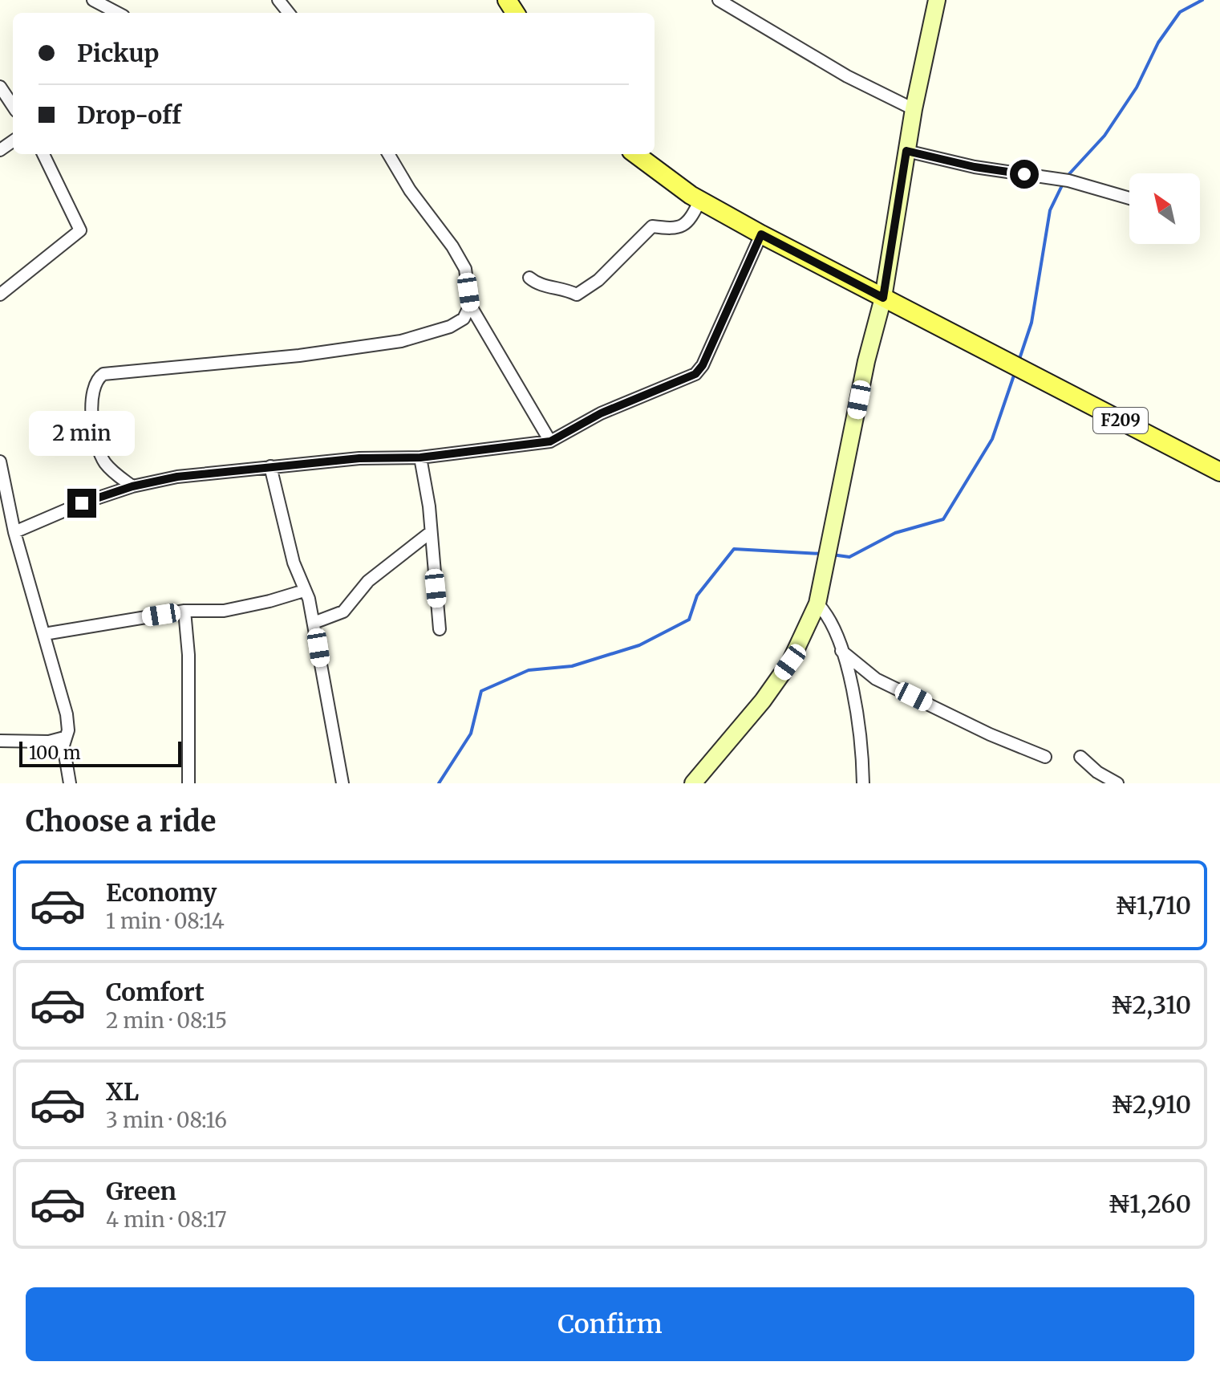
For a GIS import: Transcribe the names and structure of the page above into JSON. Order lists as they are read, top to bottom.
{
  "streets": {
    "main road": ["F209"]
  },
  "scale_bar": "100 m",
  "north": "top left",
  "page": {
    "banner": ["Pickup", "Drop-off"],
    "bubble": "2 min",
    "scale": "100 m",
    "heading": "Choose a ride",
    "list": [
      {
        "name": "Economy",
        "note": "1 min · 08:14",
        "value": "₦1,710"
      },
      {
        "name": "Comfort",
        "note": "2 min · 08:15",
        "value": "₦2,310"
      },
      {
        "name": "XL",
        "note": "3 min · 08:16",
        "value": "₦2,910"
      },
      {
        "name": "Green",
        "note": "4 min · 08:17",
        "value": "₦1,260"
      }
    ],
    "buttons": "Confirm"
  }
}
